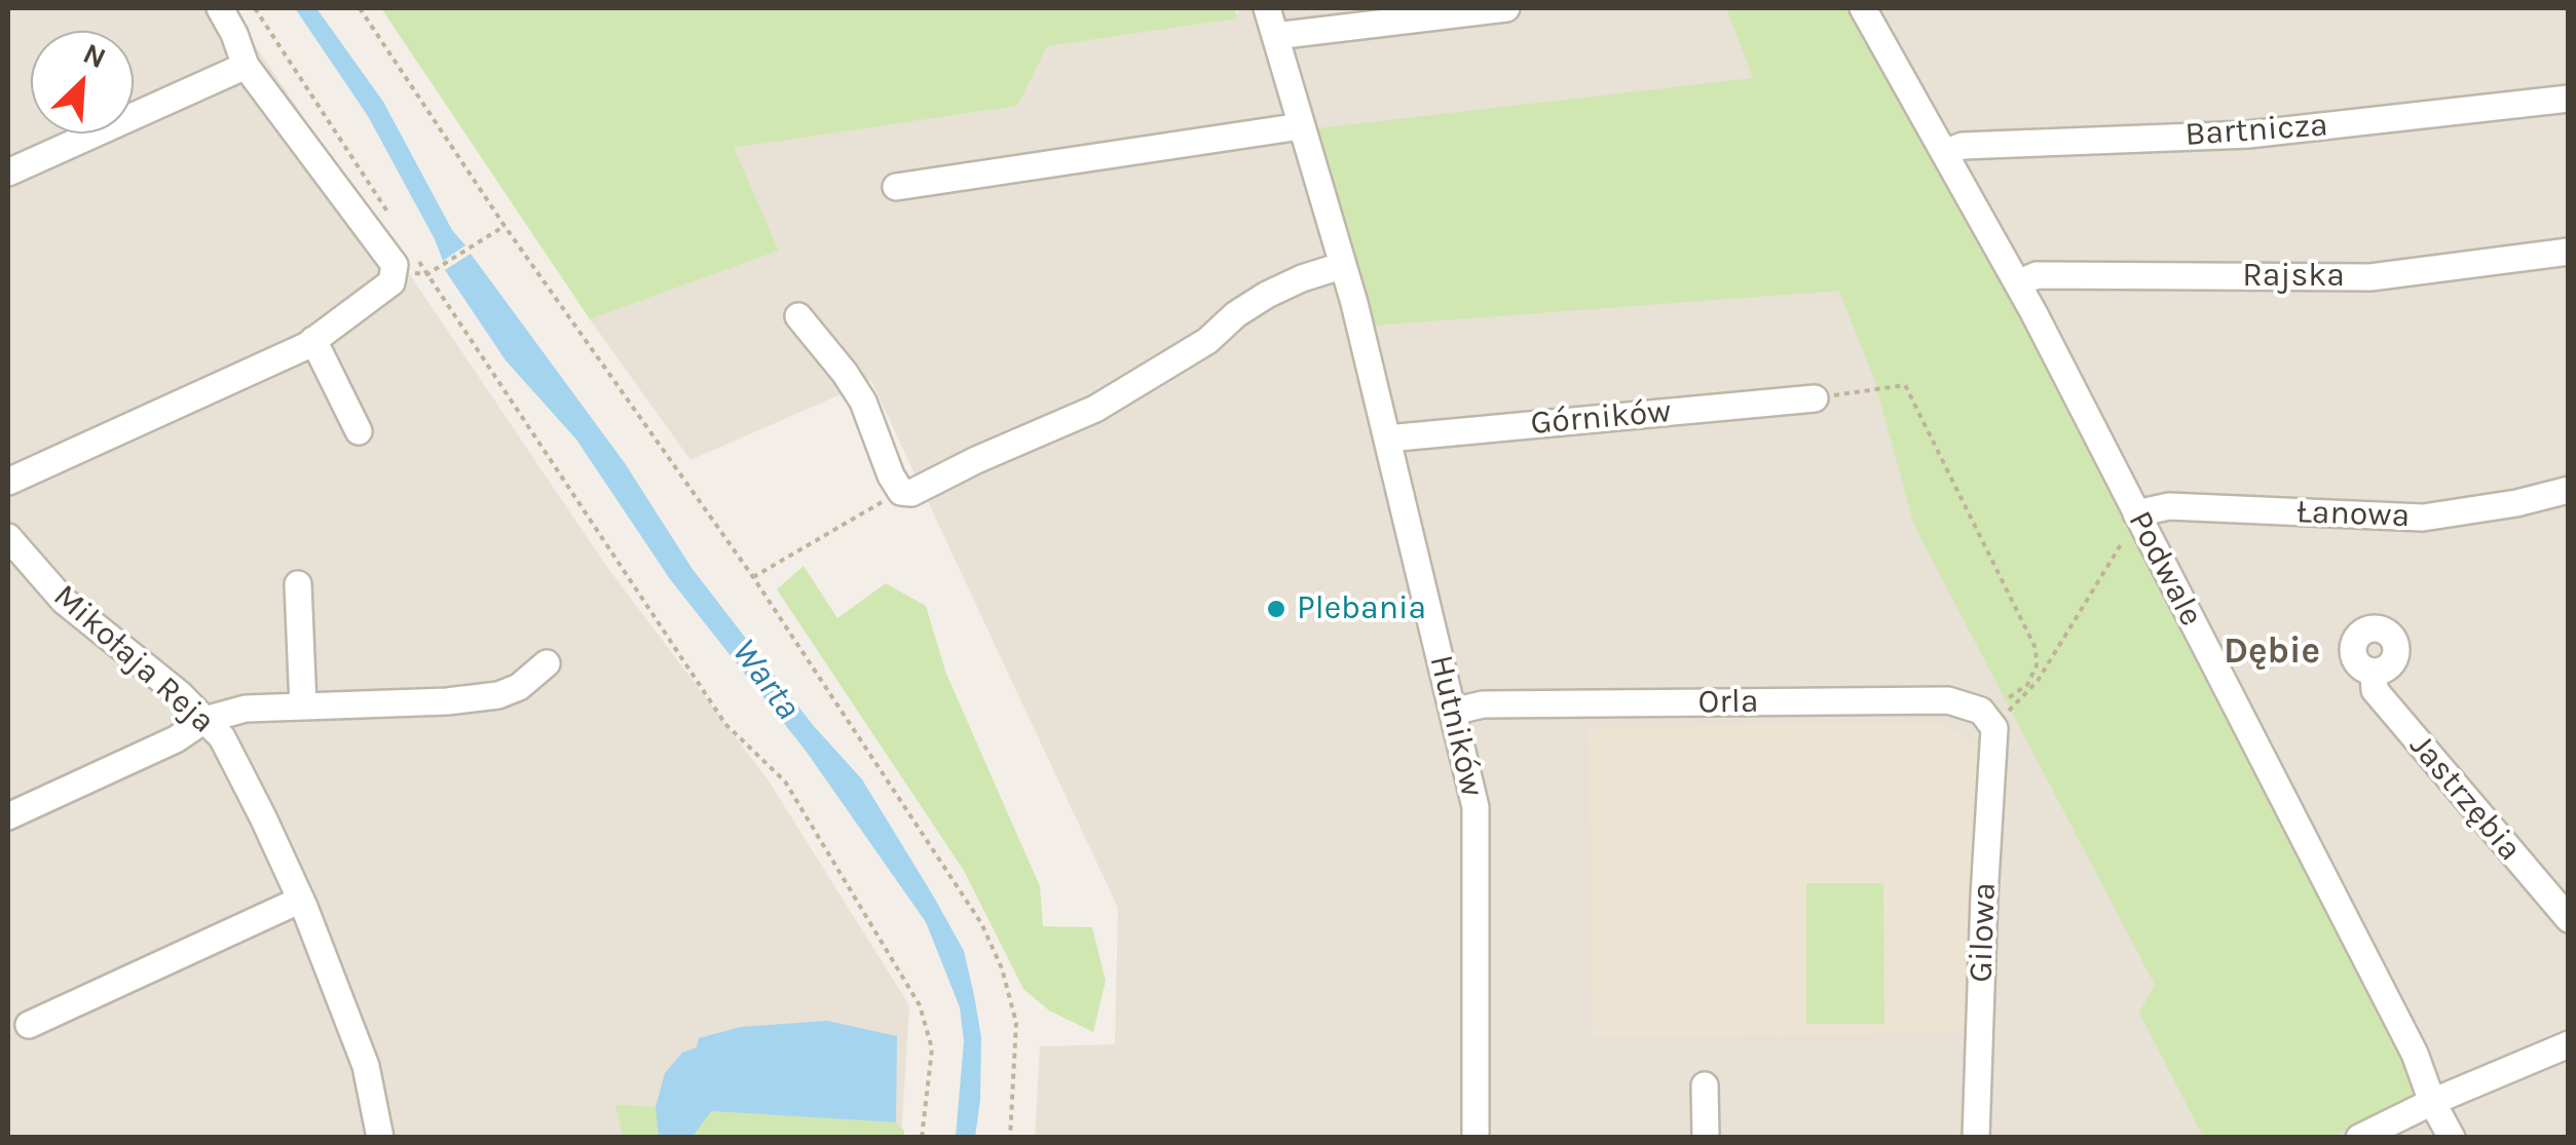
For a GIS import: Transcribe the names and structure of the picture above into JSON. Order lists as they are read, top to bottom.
{
  "streets": {
    "street": [
      "Bartnicza",
      "Rajska",
      "Górników",
      "Łanowa",
      "Podwale",
      "Mikołaja Reja",
      "Orla",
      "Hutników",
      "Jastrzębia",
      "Gilowa"
    ]
  },
  "crossings": [
    ["Bartnicza", "Podwale"],
    ["Rajska", "Podwale"],
    ["Górników", "Hutników"],
    ["Łanowa", "Podwale"],
    ["Orla", "Hutników"],
    ["Orla", "Gilowa"]
  ],
  "districts": ["Dębie"],
  "water": ["Warta"],
  "places": ["Plebania"],
  "north": "top right"
}
